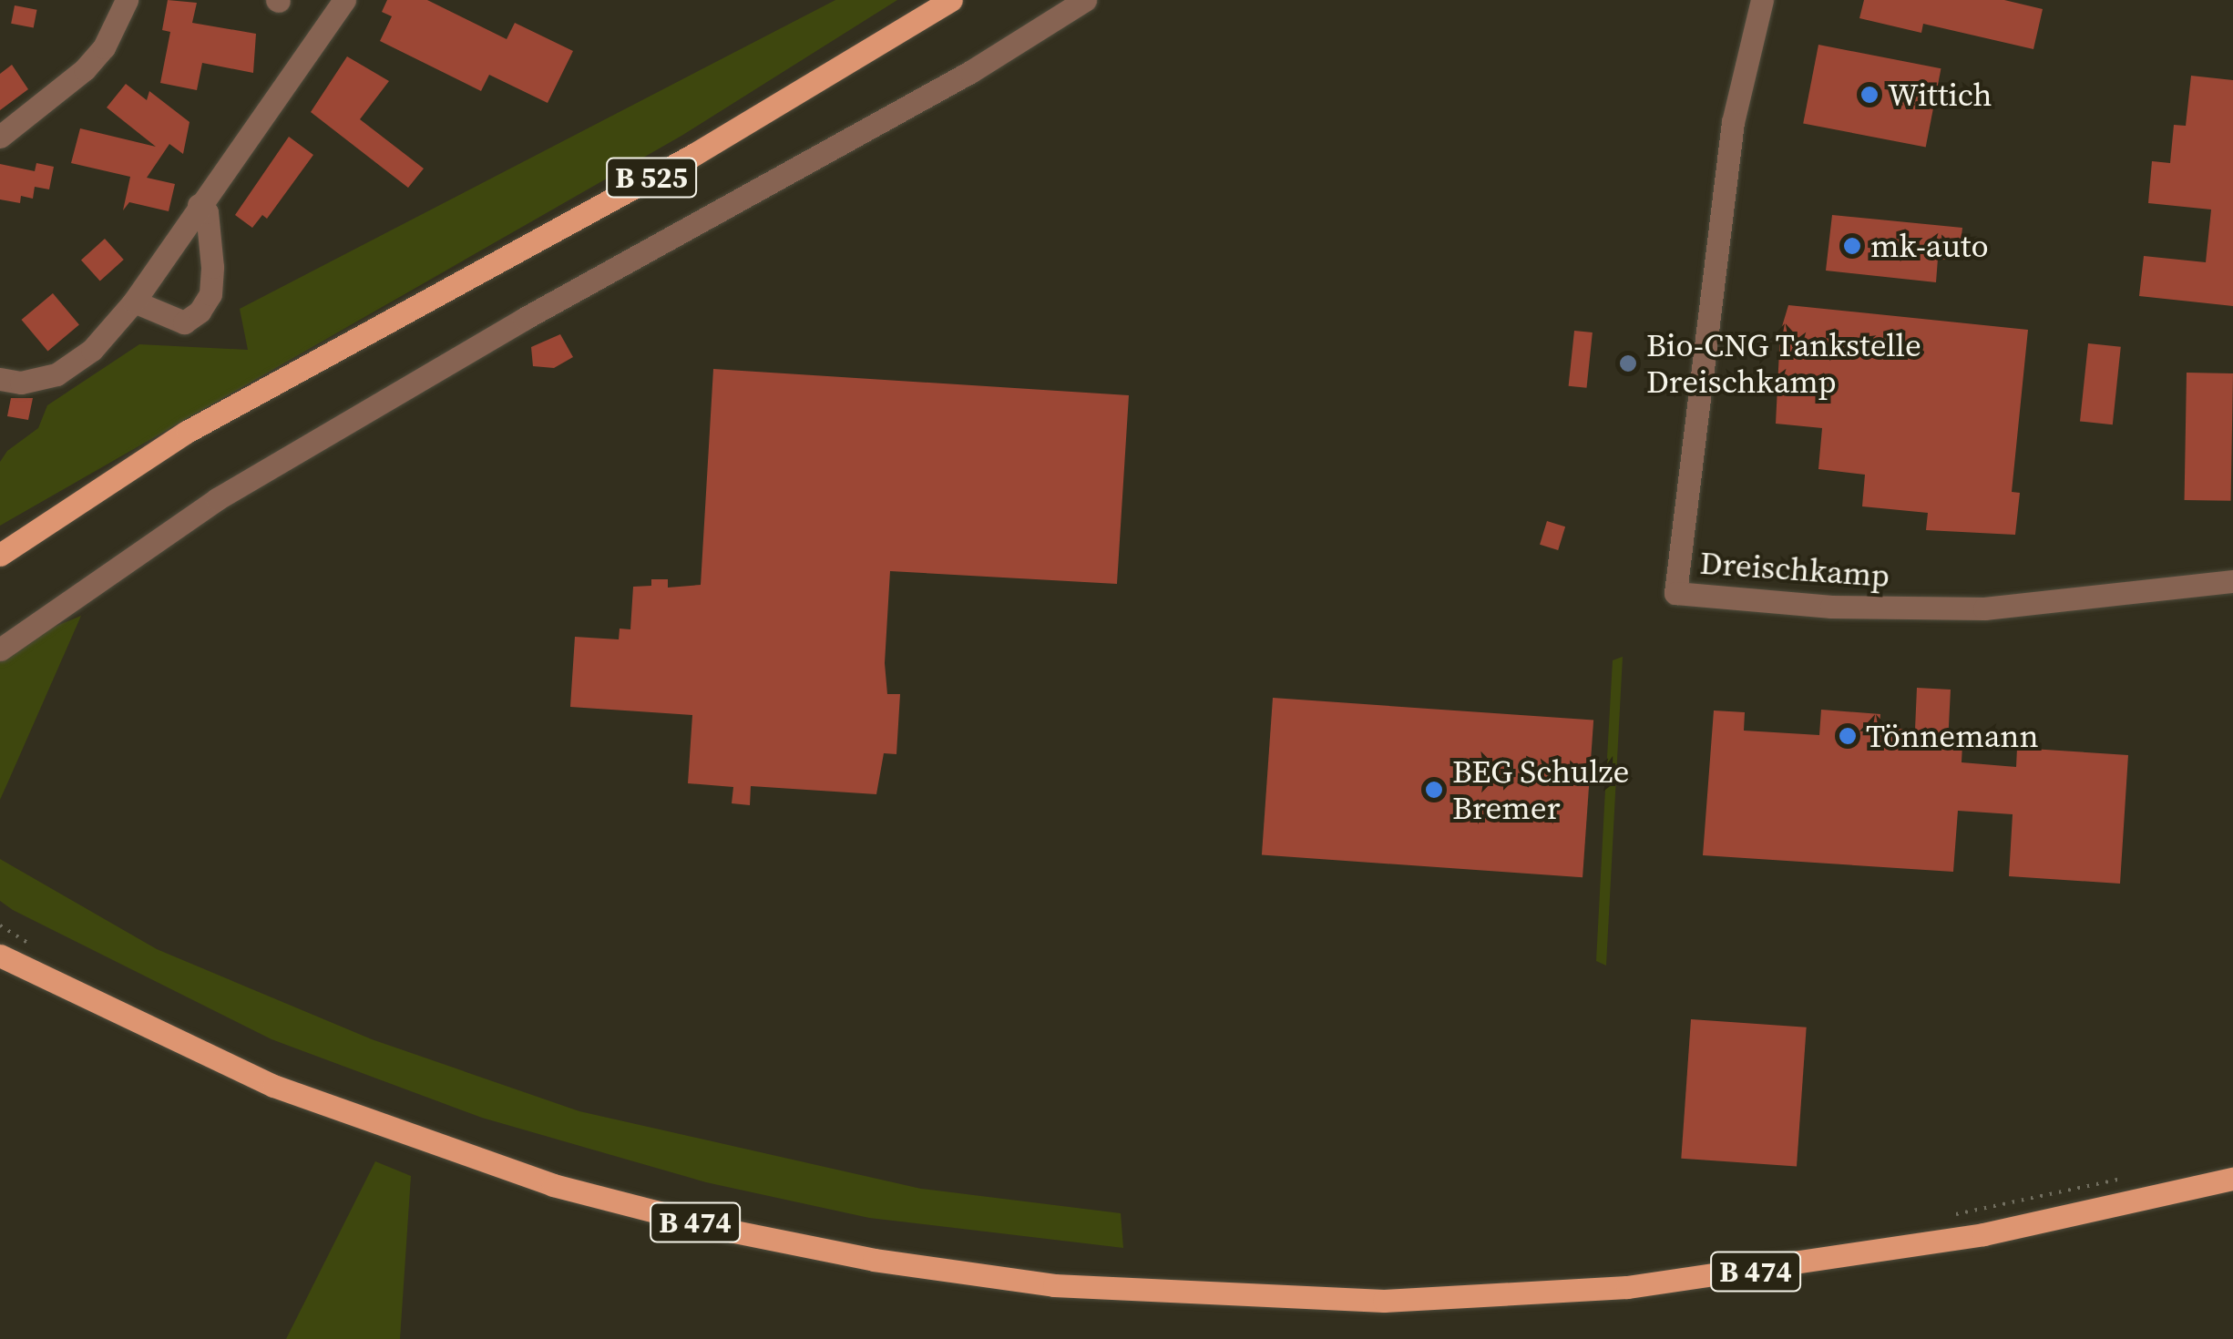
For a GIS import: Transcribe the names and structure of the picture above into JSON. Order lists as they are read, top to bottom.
{
  "streets": {
    "main road": ["B 525", "B 474"],
    "street": ["Dreischkamp"]
  },
  "places": [
    "Wittich",
    "mk-auto",
    "Bio-CNG Tankstelle Dreischkamp",
    "Tönnemann",
    "BEG Schulze Bremer"
  ]
}
